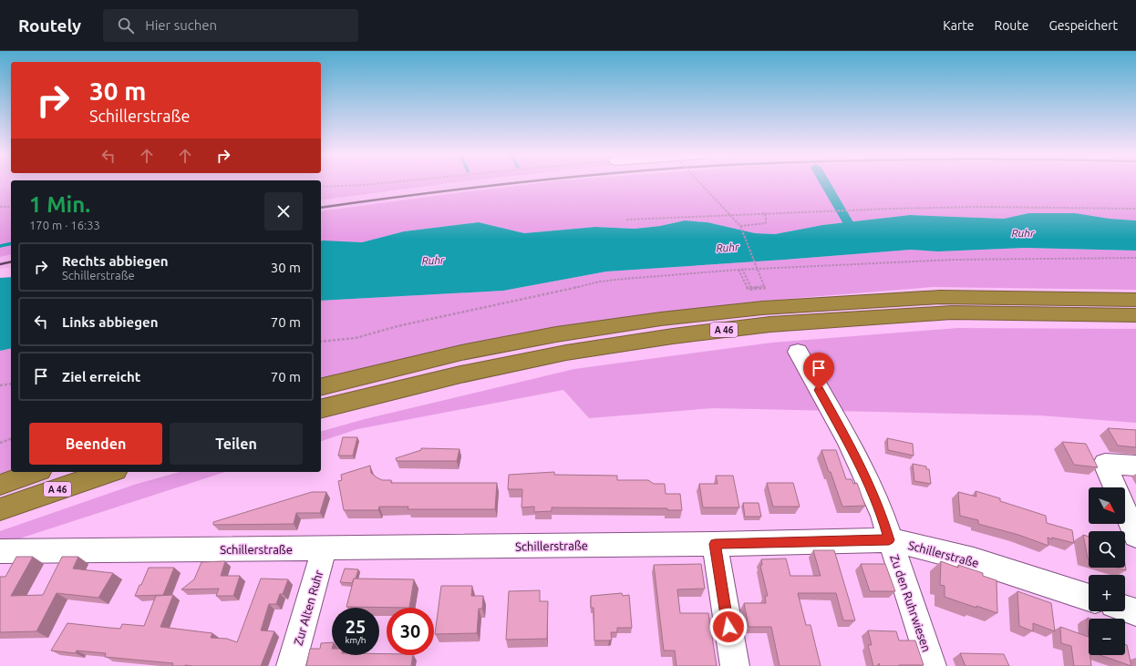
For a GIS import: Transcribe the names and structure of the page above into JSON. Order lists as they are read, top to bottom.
{
  "streets": {
    "highway": ["A 46"],
    "street": ["Schillerstraße", "Zu den Ruhrwiesen", "Zur Alten Ruhr"]
  },
  "crossings": [
    ["Schillerstraße", "Zu den Ruhrwiesen"],
    ["Schillerstraße", "Zur Alten Ruhr"]
  ],
  "water": ["Ruhr"],
  "north": "bottom right",
  "page": {
    "header": "Routely",
    "search": "Hier suchen",
    "nav": ["Karte", "Route", "Gespeichert"],
    "turn": ["30 m", "Schillerstraße"],
    "heading": ["1 Min.", "170 m · 16:33"],
    "list": [
      {
        "name": "Rechts abbiegen",
        "note": "Schillerstraße",
        "value": "30 m"
      },
      {
        "name": "Links abbiegen",
        "value": "70 m"
      },
      {
        "name": "Ziel erreicht",
        "value": "70 m"
      }
    ],
    "buttons": ["Beenden", "Teilen"],
    "map_buttons": ["+", "−"],
    "speed": "25 km/h",
    "limit": "30"
  }
}
